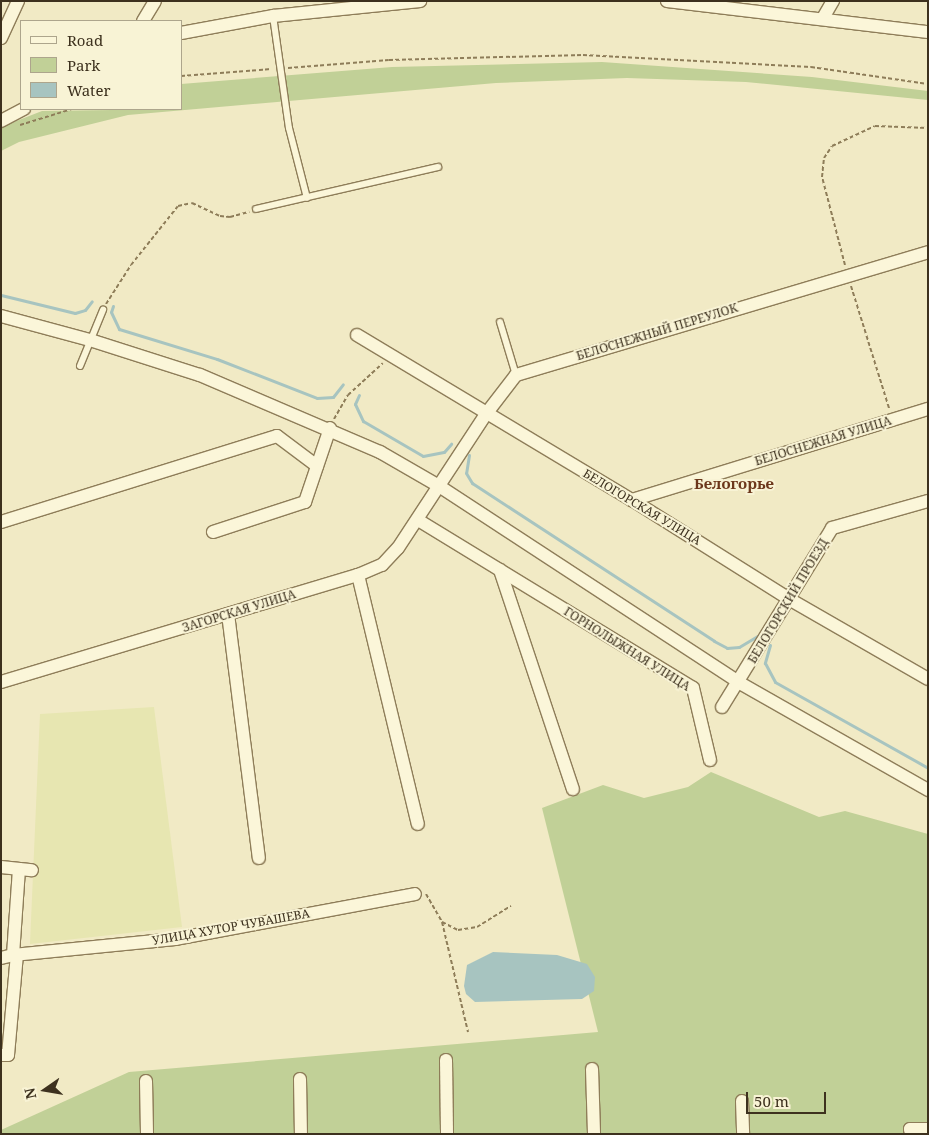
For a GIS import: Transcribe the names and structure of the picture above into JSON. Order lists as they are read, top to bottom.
{
  "streets": {
    "street": [
      "БЕЛОСНЕЖНЫЙ ПЕРЕУЛОК",
      "БЕЛОСНЕЖНАЯ УЛИЦА",
      "БЕЛОГОРСКАЯ УЛИЦА",
      "БЕЛОГОРСКИЙ ПРОЕЗД",
      "ЗАГОРСКАЯ УЛИЦА",
      "ГОРНОЛЫЖНАЯ УЛИЦА",
      "УЛИЦА ХУТОР ЧУВАШЕВА"
    ]
  },
  "crossings": [
    ["БЕЛОСНЕЖНАЯ УЛИЦА", "БЕЛОГОРСКАЯ УЛИЦА"],
    ["БЕЛОГОРСКАЯ УЛИЦА", "БЕЛОГОРСКИЙ ПРОЕЗД"],
    ["ЗАГОРСКАЯ УЛИЦА", "ГОРНОЛЫЖНАЯ УЛИЦА"]
  ],
  "districts": ["Белогорье"],
  "legend": ["Road", "Park", "Water"],
  "scale_bar": "50 m",
  "north": "left"
}
